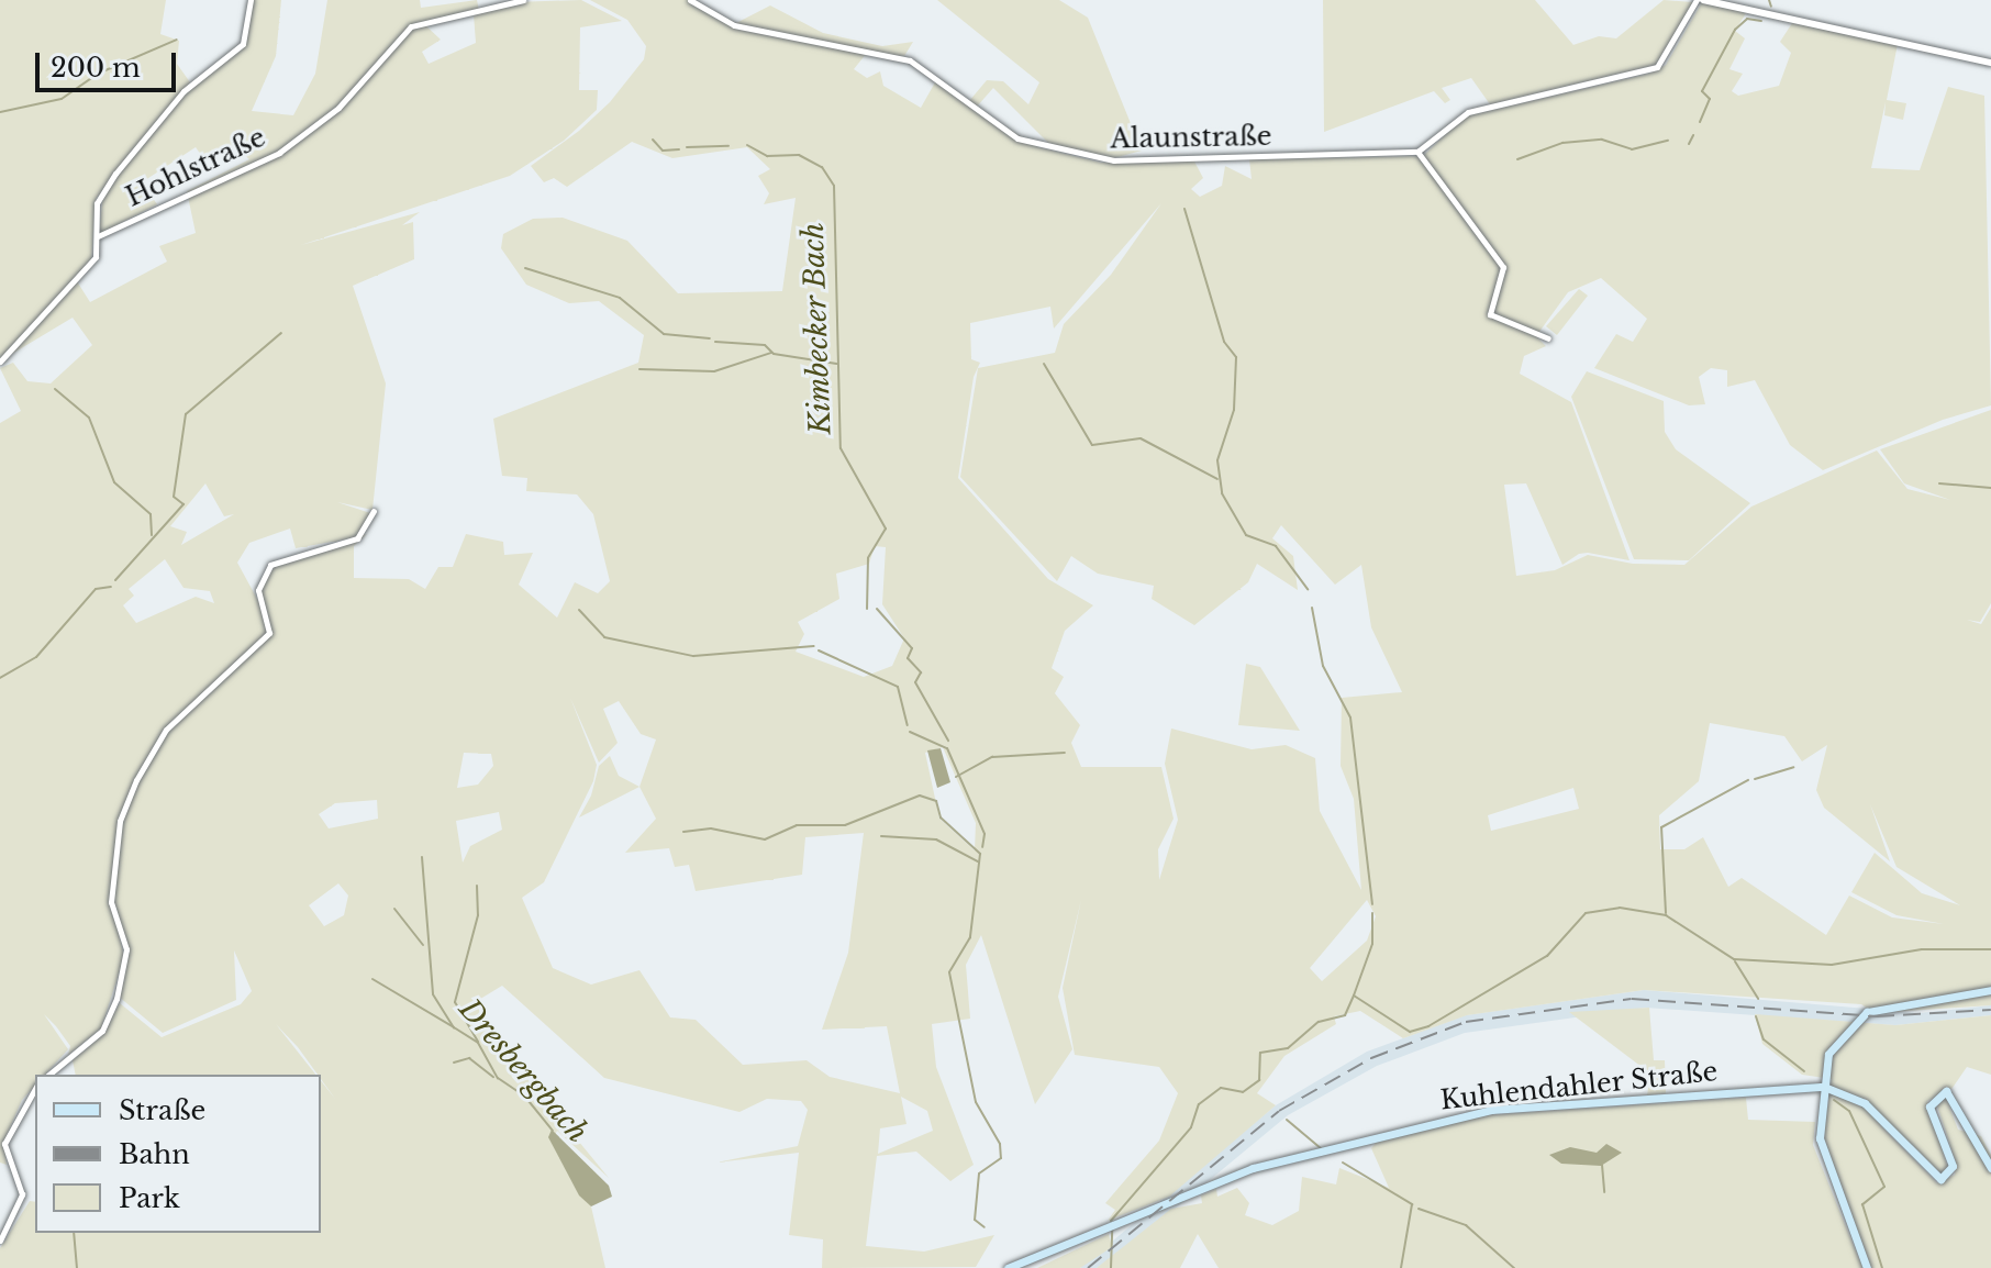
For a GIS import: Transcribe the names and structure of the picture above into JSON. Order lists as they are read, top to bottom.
{
  "streets": {
    "main road": ["Kuhlendahler Straße"],
    "street": ["Alaunstraße", "Hohlstraße"]
  },
  "water": ["Kimbecker Bach", "Dresbergbach"],
  "legend": ["Straße", "Bahn", "Park"],
  "scale_bar": "200 m"
}
